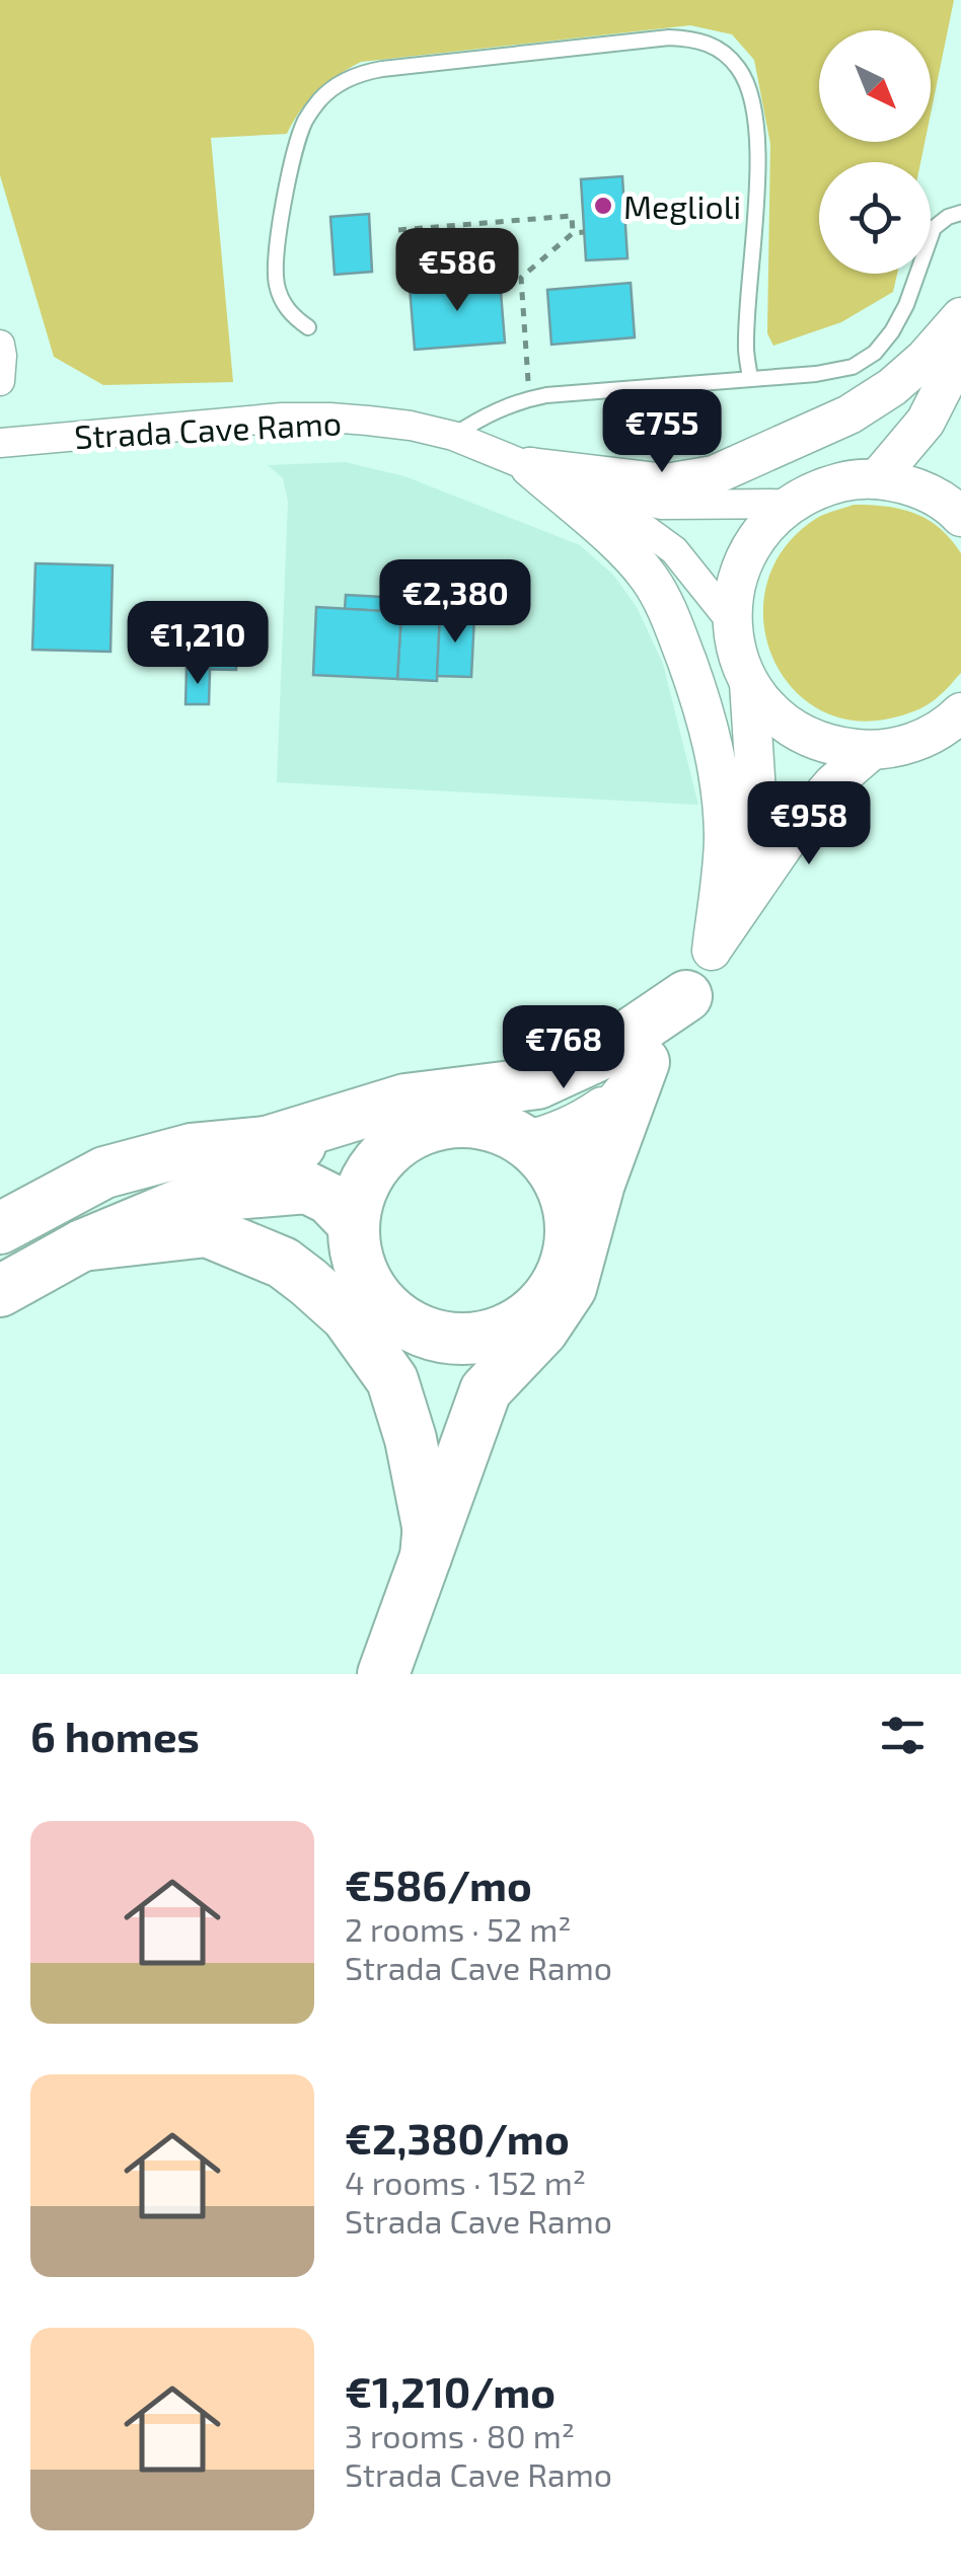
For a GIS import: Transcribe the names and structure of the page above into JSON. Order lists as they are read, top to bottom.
{
  "streets": {
    "street": ["Strada Cave Ramo"]
  },
  "places": ["Meglioli"],
  "north": "bottom right",
  "page": {
    "price": [
      "€586",
      "€755",
      "€2,380",
      "€1,210",
      "€958",
      "€768"
    ],
    "heading": "6 homes",
    "list": [
      {
        "name": "€586/mo",
        "note": "2 rooms · 52 m² · Strada Cave Ramo"
      },
      {
        "name": "€2,380/mo",
        "note": "4 rooms · 152 m² · Strada Cave Ramo"
      },
      {
        "name": "€1,210/mo",
        "note": "3 rooms · 80 m² · Strada Cave Ramo"
      }
    ]
  }
}
